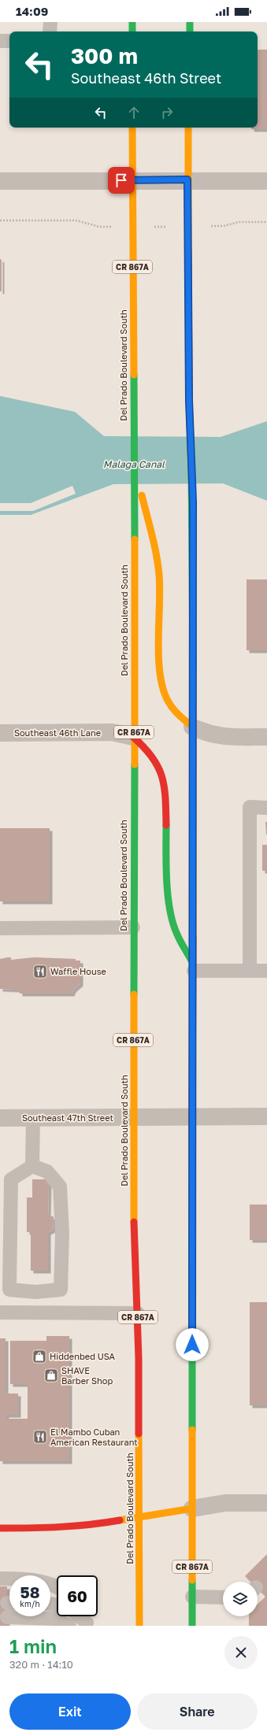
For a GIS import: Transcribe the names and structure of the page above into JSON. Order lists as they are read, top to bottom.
{
  "streets": {
    "main road": ["CR 867A", "Del Prado Boulevard South"],
    "street": ["Southeast 46th Lane", "Southeast 47th Street"]
  },
  "crossings": [
    ["CR 867A", "Southeast 47th Street"],
    ["Del Prado Boulevard South", "Southeast 46th Lane"],
    ["Del Prado Boulevard South", "Southeast 47th Street"]
  ],
  "water": ["Malaga Canal"],
  "places": {
    "restaurant": ["Waffle House", "El Mambo Cuban American Restaurant"],
    "shop": ["Hiddenbed USA", "SHAVE Barber Shop"]
  },
  "page": {
    "status": "14:09",
    "turn": ["300 m", "Southeast 46th Street"],
    "speed": "58 km/h",
    "limit": "60",
    "heading": ["1 min", "320 m · 14:10"],
    "buttons": ["Exit", "Share"]
  }
}
